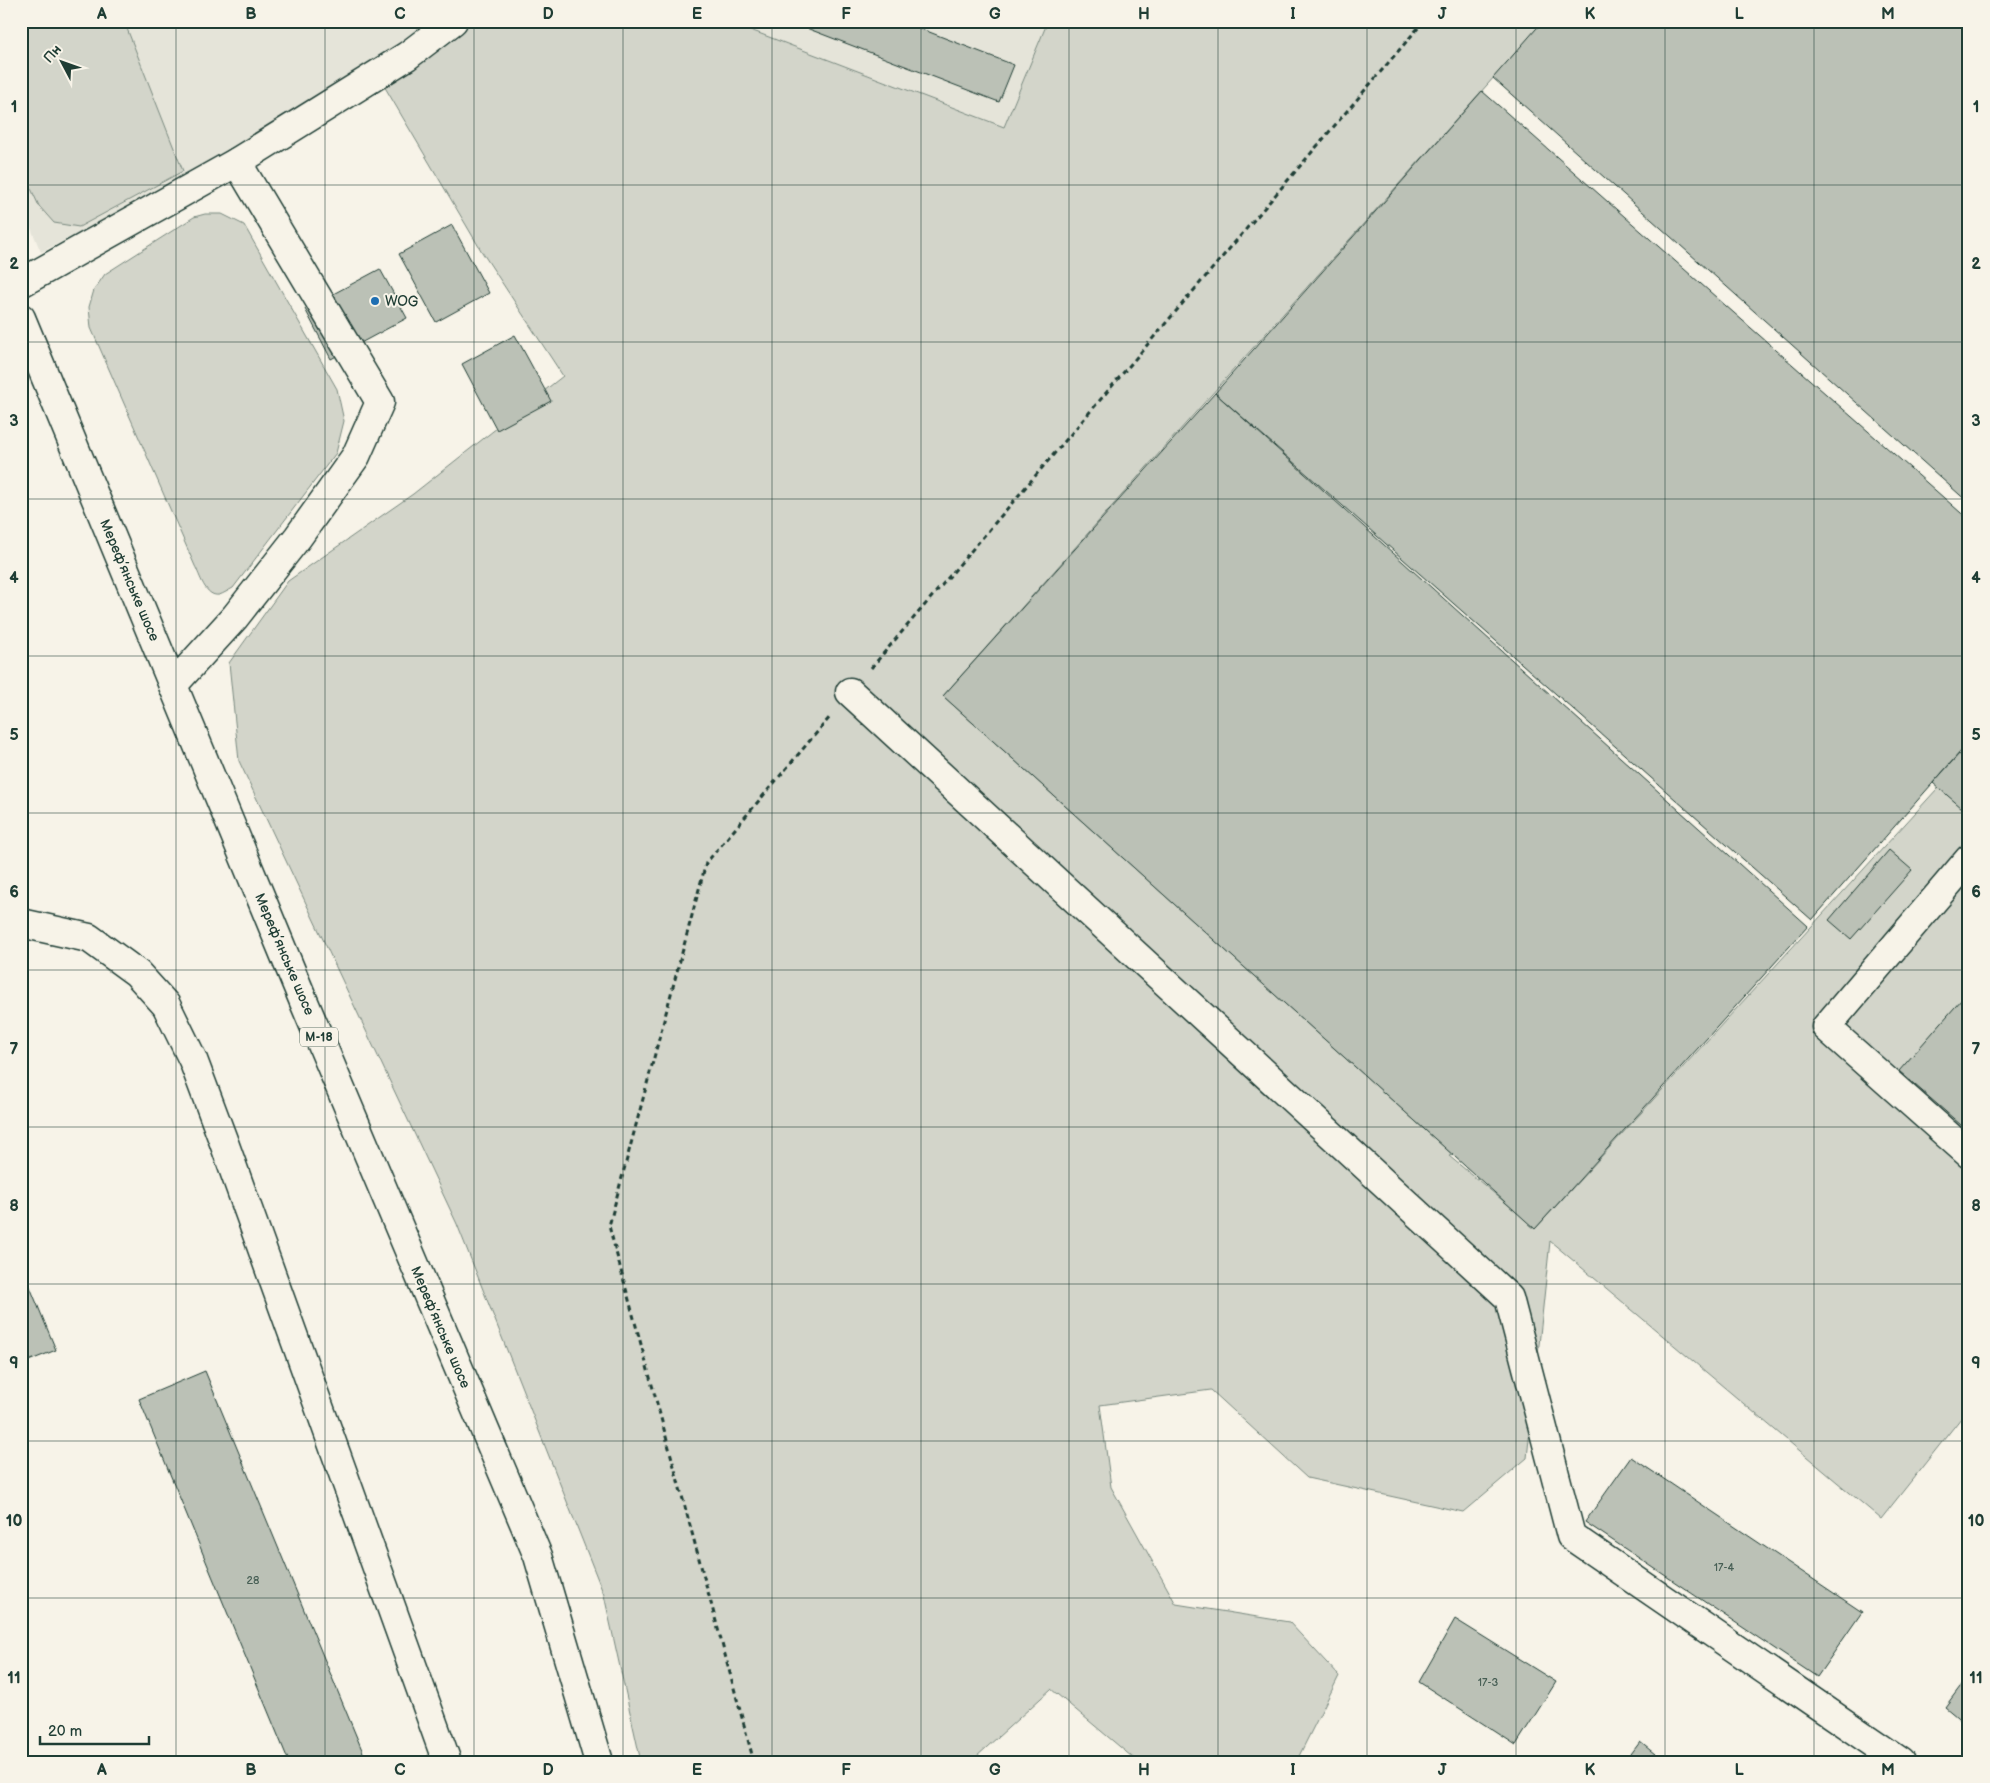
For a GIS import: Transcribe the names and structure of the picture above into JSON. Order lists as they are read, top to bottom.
{
  "streets": {
    "main road": ["Мереф’янське шосе", "М-18"]
  },
  "places": ["WOG"],
  "house_numbers": ["17-4", "28", "17-3"],
  "scale_bar": "20 m",
  "north": "top left",
  "grid": {
    "columns": [
      "A",
      "B",
      "C",
      "D",
      "E",
      "F",
      "G",
      "H",
      "I",
      "J",
      "K",
      "L",
      "M"
    ],
    "rows": [
      "1",
      "2",
      "3",
      "4",
      "5",
      "6",
      "7",
      "8",
      "9",
      "10",
      "11"
    ]
  }
}
